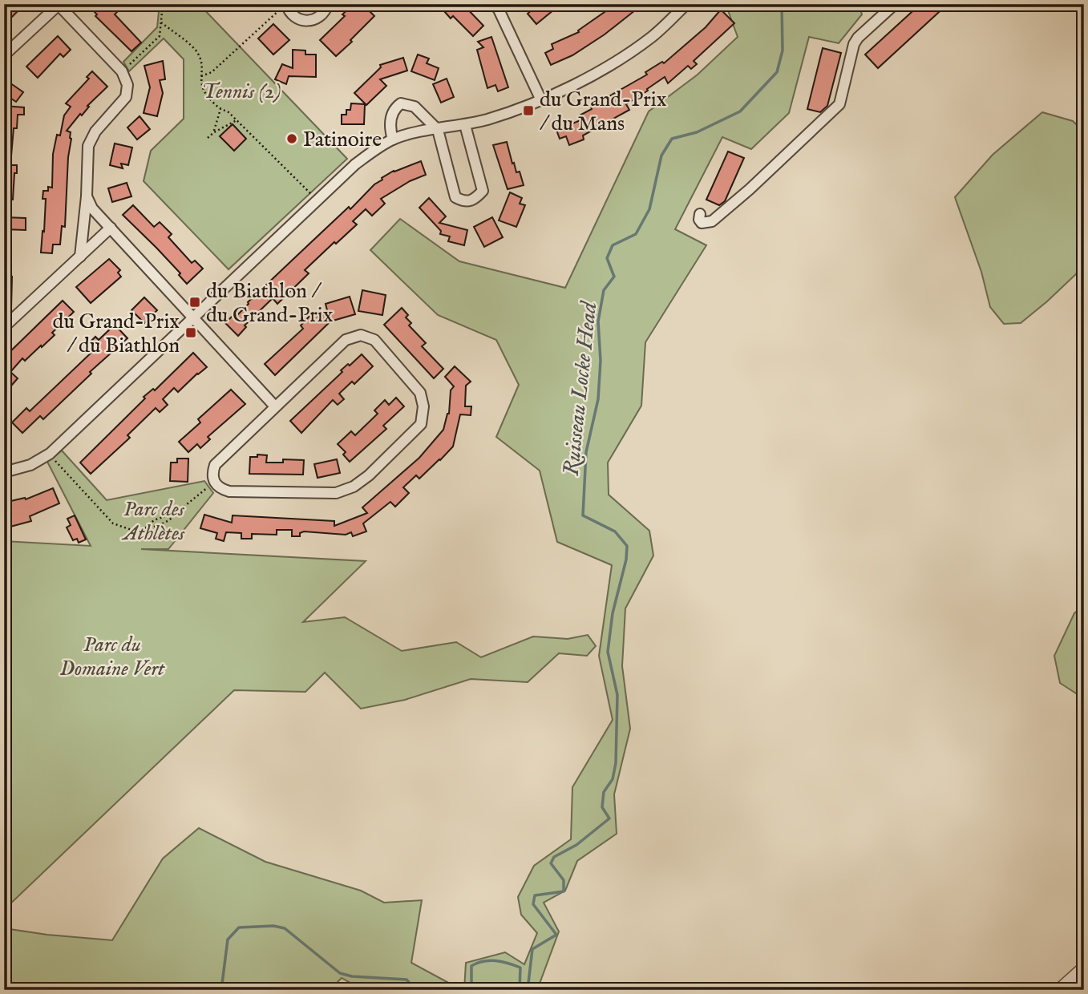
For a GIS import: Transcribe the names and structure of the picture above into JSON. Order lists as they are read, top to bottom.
{
  "water": ["Ruisseau Locke Head"],
  "parks": ["Tennis (2)", "Parc des Athlètes", "Parc du Domaine Vert"],
  "places": {
    "transit": ["du Grand-Prix / du Mans", "du Biathlon / du Grand-Prix", "du Grand-Prix / du Biathlon"],
    "other": ["Patinoire"]
  }
}
